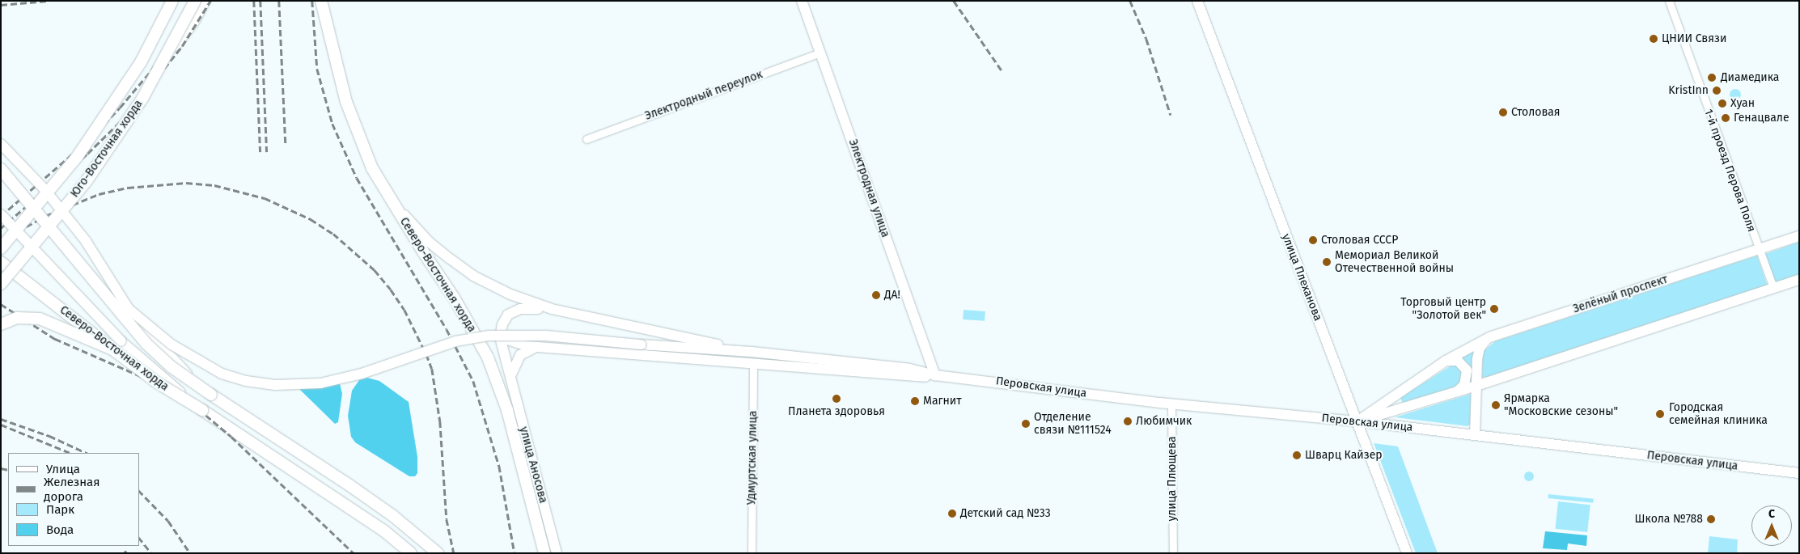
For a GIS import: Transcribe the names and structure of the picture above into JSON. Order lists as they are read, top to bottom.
{
  "streets": {
    "main road": [
      "Юго-Восточная хорда",
      "Электродная улица",
      "Северо-Восточная хорда",
      "улица Плеханова",
      "Зелёный проспект",
      "Перовская улица",
      "улица Аносова"
    ],
    "street": [
      "Электродный переулок",
      "1-й проезд Перова Поля",
      "Удмуртская улица",
      "улица Плющева"
    ]
  },
  "crossings": [
    ["Электродный переулок", "Электродная улица"],
    ["1-й проезд Перова Поля", "Зелёный проспект"],
    ["Электродная улица", "Перовская улица"],
    ["улица Плеханова", "Зелёный проспект"],
    ["улица Плеханова", "Перовская улица"],
    ["Зелёный проспект", "Перовская улица"],
    ["Перовская улица", "Удмуртская улица"],
    ["Перовская улица", "улица Аносова"],
    ["Перовская улица", "улица Плющева"]
  ],
  "places": [
    "ЦНИИ Связи",
    "Диамедика",
    "KristInn",
    "Хуан",
    "Столовая",
    "Генацвале",
    "Столовая СССР",
    "Мемориал Великой Отечественной войны",
    "ДА!",
    "Торговый центр \"Золотой век\"",
    "Планета здоровья",
    "Магнит",
    "Ярмарка \"Московские сезоны\"",
    "Городская семейная клиника",
    "Любимчик",
    "Отделение связи №111524",
    "Шварц Кайзер",
    "Детский сад №33",
    "Школа №788"
  ],
  "legend": [
    "Улица",
    "Железная дорога",
    "Парк",
    "Вода"
  ],
  "north": "top"
}
